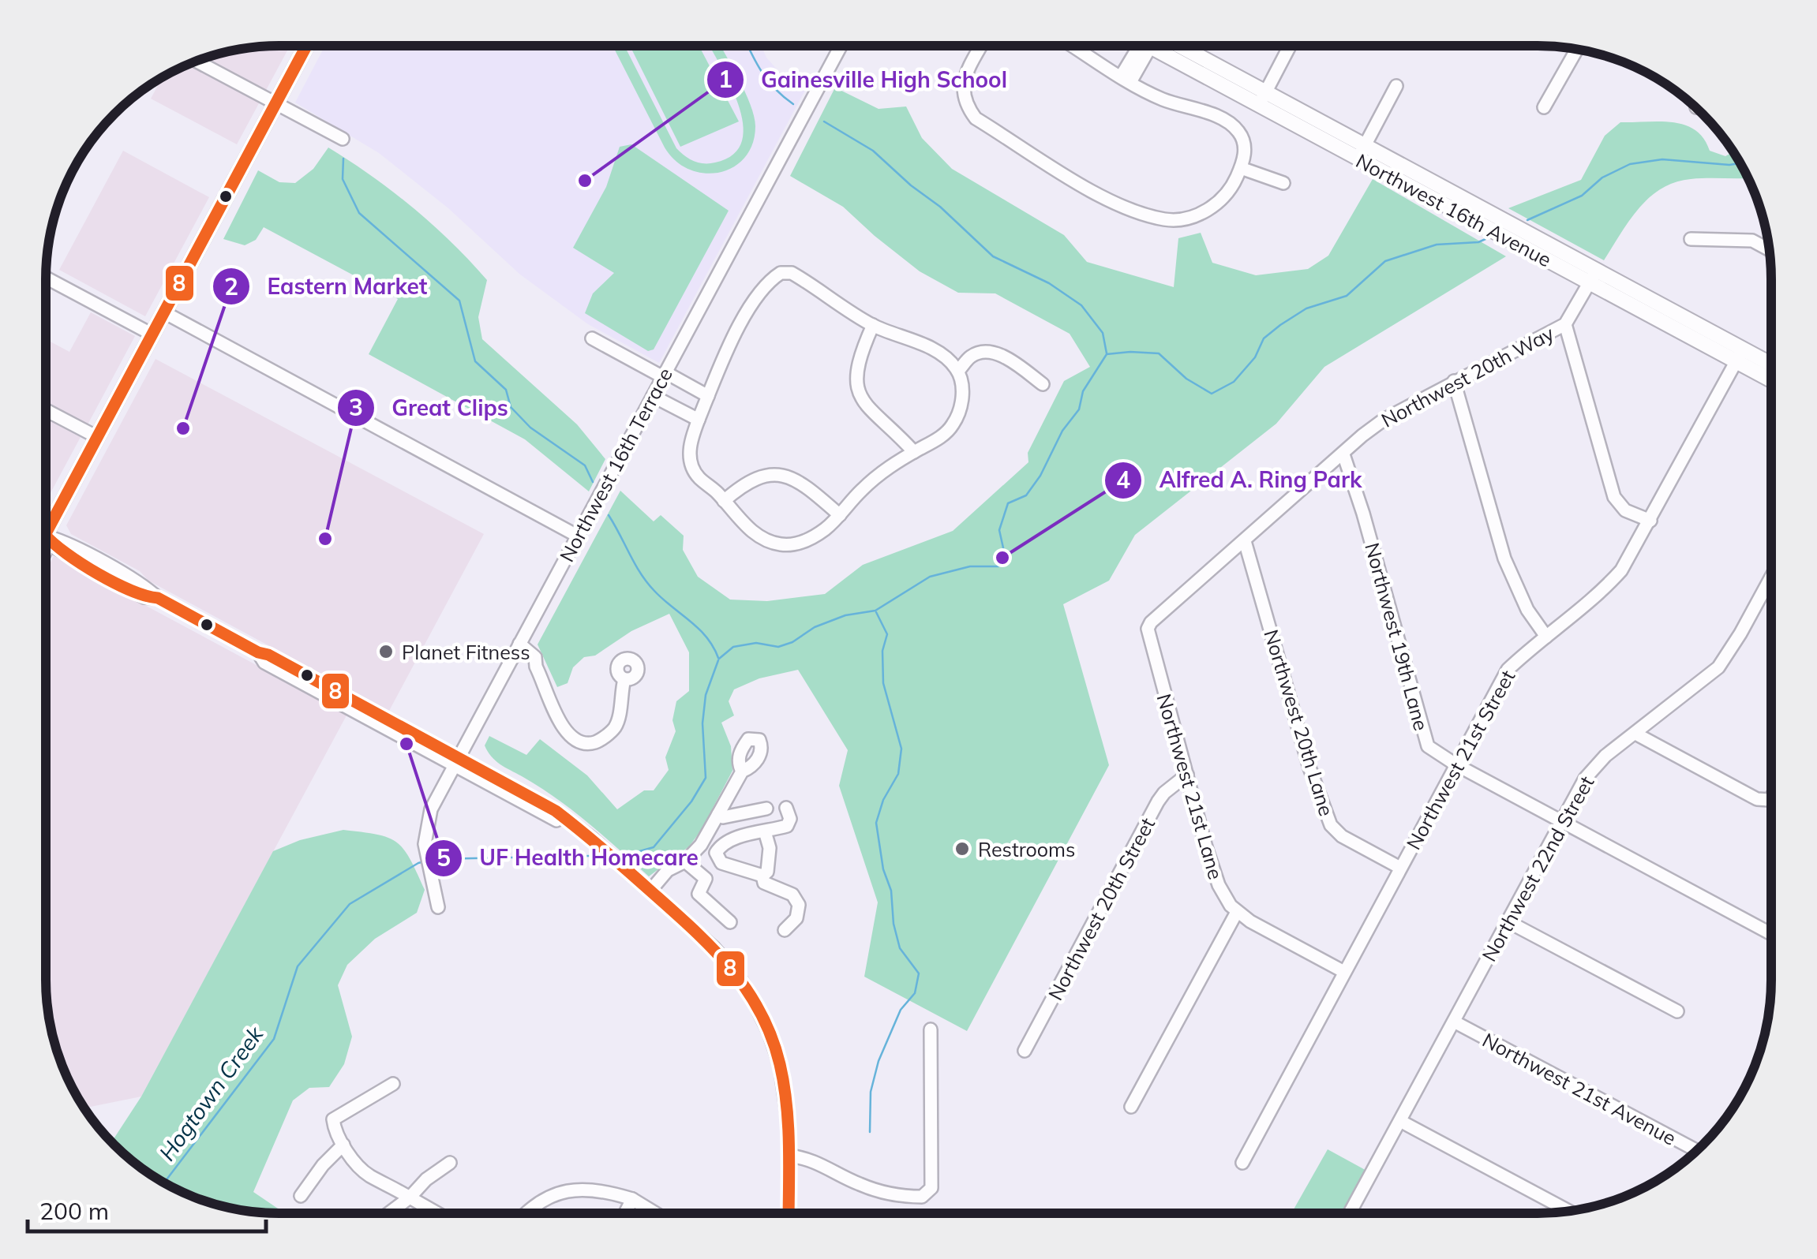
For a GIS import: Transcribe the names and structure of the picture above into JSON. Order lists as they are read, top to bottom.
{
  "streets": {
    "main road": ["Northwest 16th Avenue"],
    "street": [
      "Northwest 20th Way",
      "Northwest 16th Terrace",
      "Northwest 19th Lane",
      "Northwest 20th Lane",
      "Northwest 21st Street",
      "Northwest 21st Lane",
      "Northwest 22nd Street",
      "Northwest 20th Street",
      "Northwest 21st Avenue"
    ]
  },
  "crossings": [
    ["Northwest 16th Avenue", "Northwest 20th Way"],
    ["Northwest 16th Avenue", "Northwest 21st Street"],
    ["Northwest 20th Way", "Northwest 19th Lane"],
    ["Northwest 20th Way", "Northwest 20th Lane"],
    ["Northwest 20th Way", "Northwest 21st Lane"],
    ["Northwest 19th Lane", "Northwest 21st Street"],
    ["Northwest 19th Lane", "Northwest 22nd Street"],
    ["Northwest 20th Lane", "Northwest 21st Street"],
    ["Northwest 21st Street", "Northwest 21st Lane"],
    ["Northwest 21st Lane", "Northwest 20th Street"],
    ["Northwest 22nd Street", "Northwest 21st Avenue"]
  ],
  "water": ["Hogtown Creek"],
  "places": [
    "Gainesville High School",
    "Eastern Market",
    "Great Clips",
    "Alfred A. Ring Park",
    "Planet Fitness",
    "UF Health Homecare",
    "Restrooms"
  ],
  "lines": ["transit line 8"],
  "scale_bar": "200 m"
}
